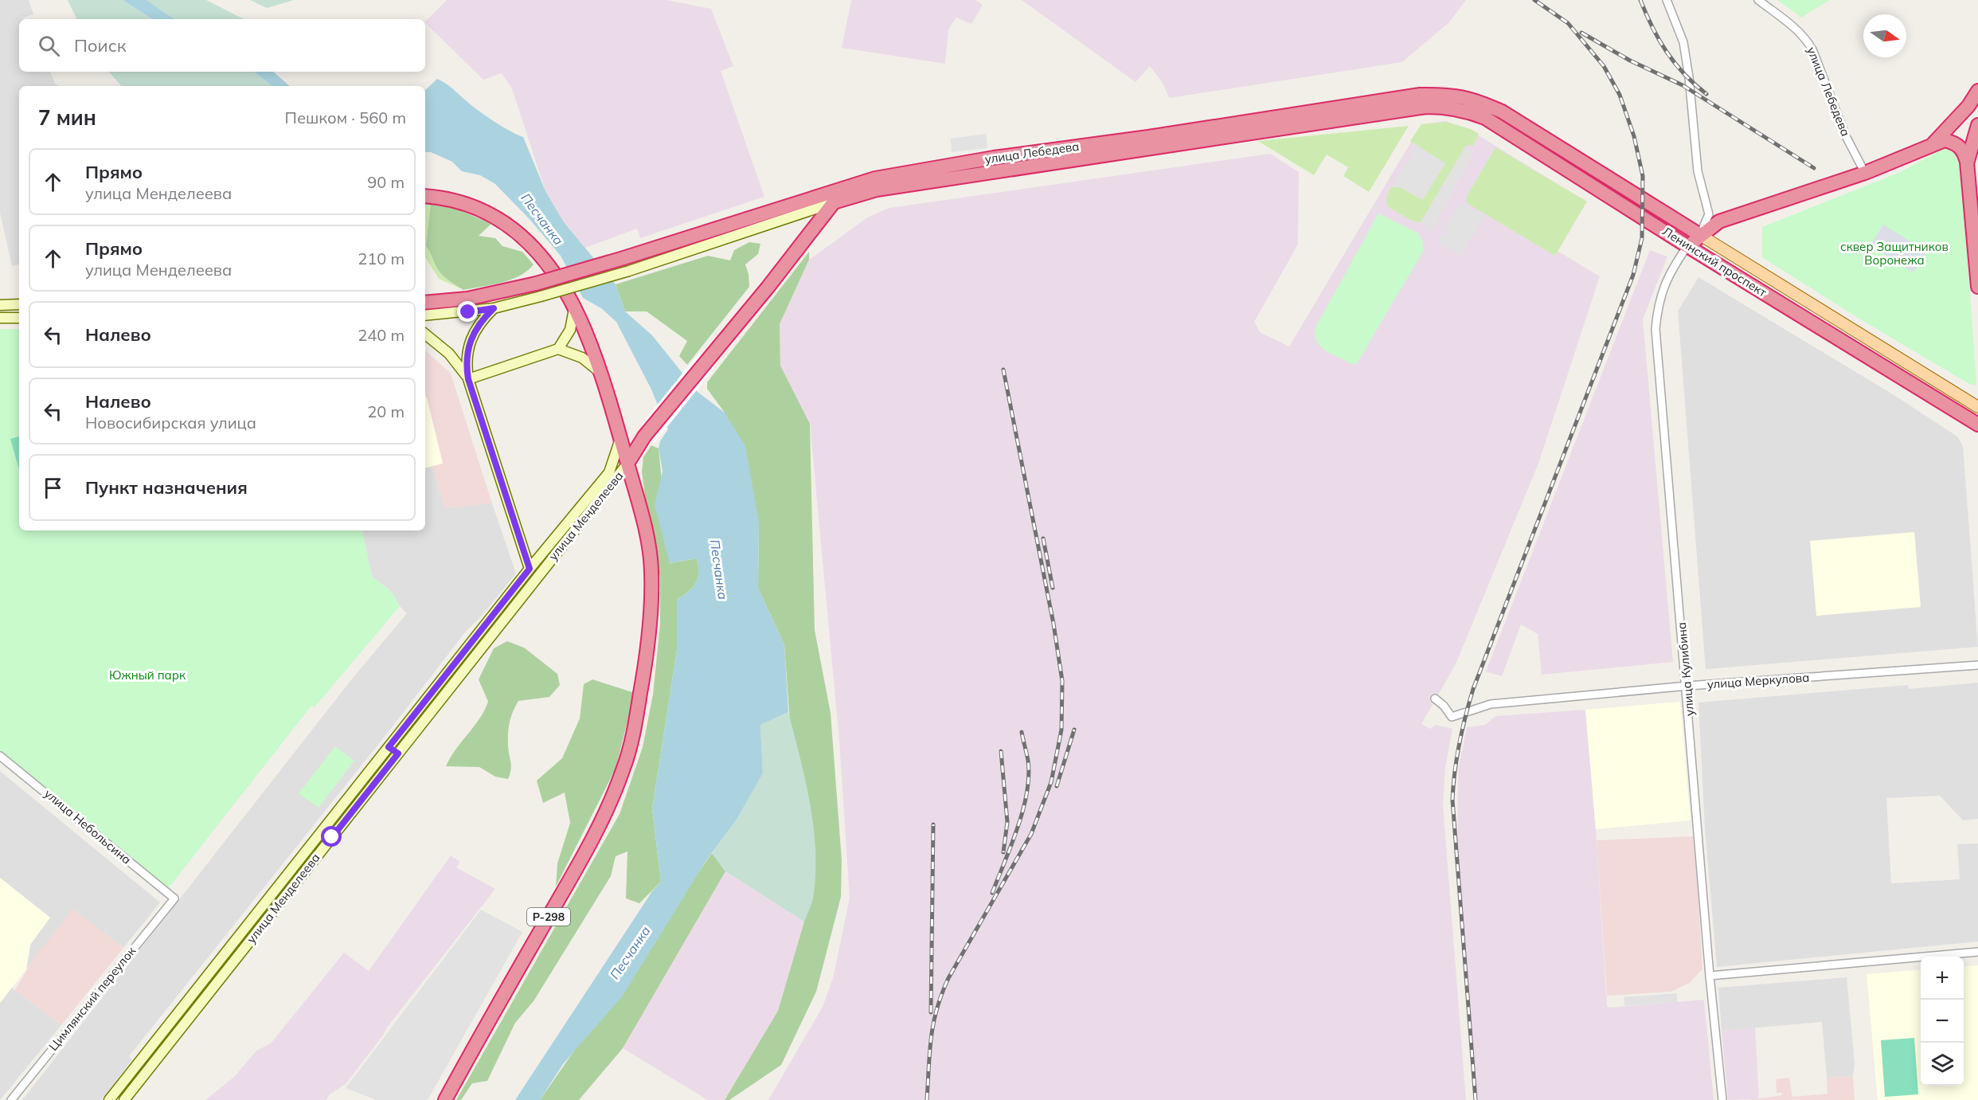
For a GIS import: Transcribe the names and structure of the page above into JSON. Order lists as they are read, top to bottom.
{
  "streets": {
    "highway": [
      "улица Лебедева",
      "Ленинский проспект",
      "улица Менделеева",
      "Р-298"
    ],
    "street": [
      "улица Кулибина",
      "улица Меркулова",
      "улица Небольсина",
      "Цимлянский переулок"
    ]
  },
  "crossings": [
    ["улица Лебедева", "Ленинский проспект"],
    ["улица Лебедева", "улица Менделеева"],
    ["Ленинский проспект", "улица Кулибина"],
    ["улица Менделеева", "Р-298"],
    ["улица Кулибина", "улица Меркулова"],
    ["улица Небольсина", "Цимлянский переулок"]
  ],
  "water": ["Песчанка"],
  "parks": ["сквер Защитников Воронежа", "Южный парк"],
  "north": "right",
  "page": {
    "search": "Поиск",
    "heading": ["7 мин", "Пешком · 560 m"],
    "list": [
      ["Прямо", "улица Менделеева", "90 m"],
      ["Прямо", "улица Менделеева", "210 m"],
      ["Налево", "240 m"],
      ["Налево", "Новосибирская улица", "20 m"],
      "Пункт назначения"
    ],
    "map_buttons": ["+", "−"]
  }
}
